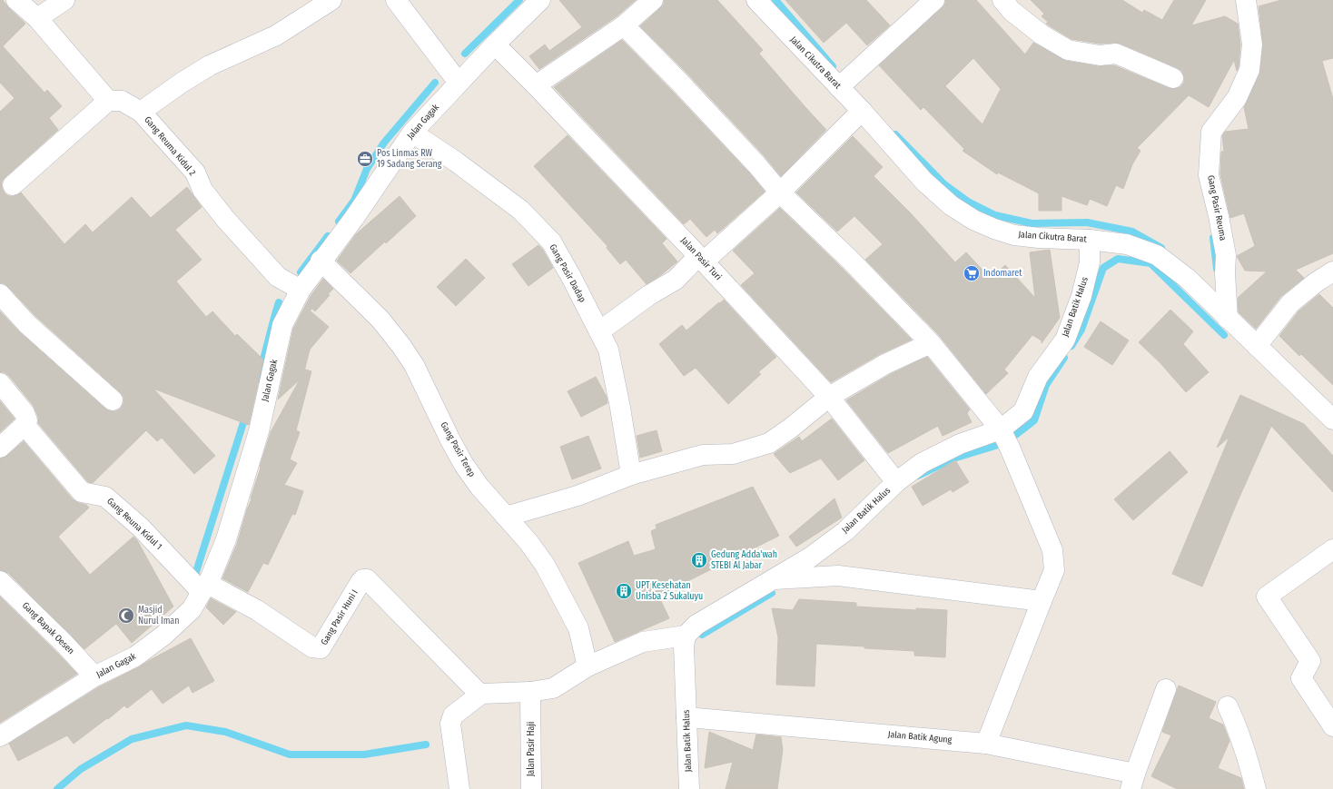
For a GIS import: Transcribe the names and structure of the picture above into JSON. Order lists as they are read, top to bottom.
{
  "streets": {
    "street": [
      "Jalan Cikutra Barat",
      "Jalan Gagak",
      "Gang Reuma Kidul 2",
      "Gang Pasir Reuma",
      "Jalan Pasir Turi",
      "Gang Pasir Dadap",
      "Jalan Batik Halus",
      "Gang Pasir Terep",
      "Gang Reuna Kidul 1",
      "Gang Pasir Huni I",
      "Gang Bapak Oesen",
      "Jalan Batik Agung",
      "Jalan Pasir Haji"
    ]
  },
  "crossings": [
    ["Jalan Cikutra Barat", "Gang Pasir Reuma"],
    ["Jalan Cikutra Barat", "Jalan Batik Halus"],
    ["Jalan Gagak", "Gang Reuma Kidul 2"],
    ["Jalan Gagak", "Jalan Pasir Turi"],
    ["Jalan Gagak", "Gang Pasir Dadap"],
    ["Jalan Gagak", "Gang Pasir Terep"],
    ["Jalan Gagak", "Gang Reuna Kidul 1"],
    ["Jalan Gagak", "Gang Pasir Huni I"],
    ["Jalan Gagak", "Gang Bapak Oesen"],
    ["Jalan Pasir Turi", "Jalan Batik Halus"],
    ["Jalan Batik Halus", "Jalan Batik Agung"],
    ["Gang Reuna Kidul 1", "Gang Pasir Huni I"]
  ],
  "places": {
    "office": ["Pos Linmas RW 19 Sadang Serang"],
    "supermarket": ["Indomaret"],
    "building": ["Gedung Adda'wah STEBI Al Jabar", "UPT Kesehatan Unisba 2 Sukaluyu"],
    "mosque": ["Masjid Nurul Iman"]
  }
}
